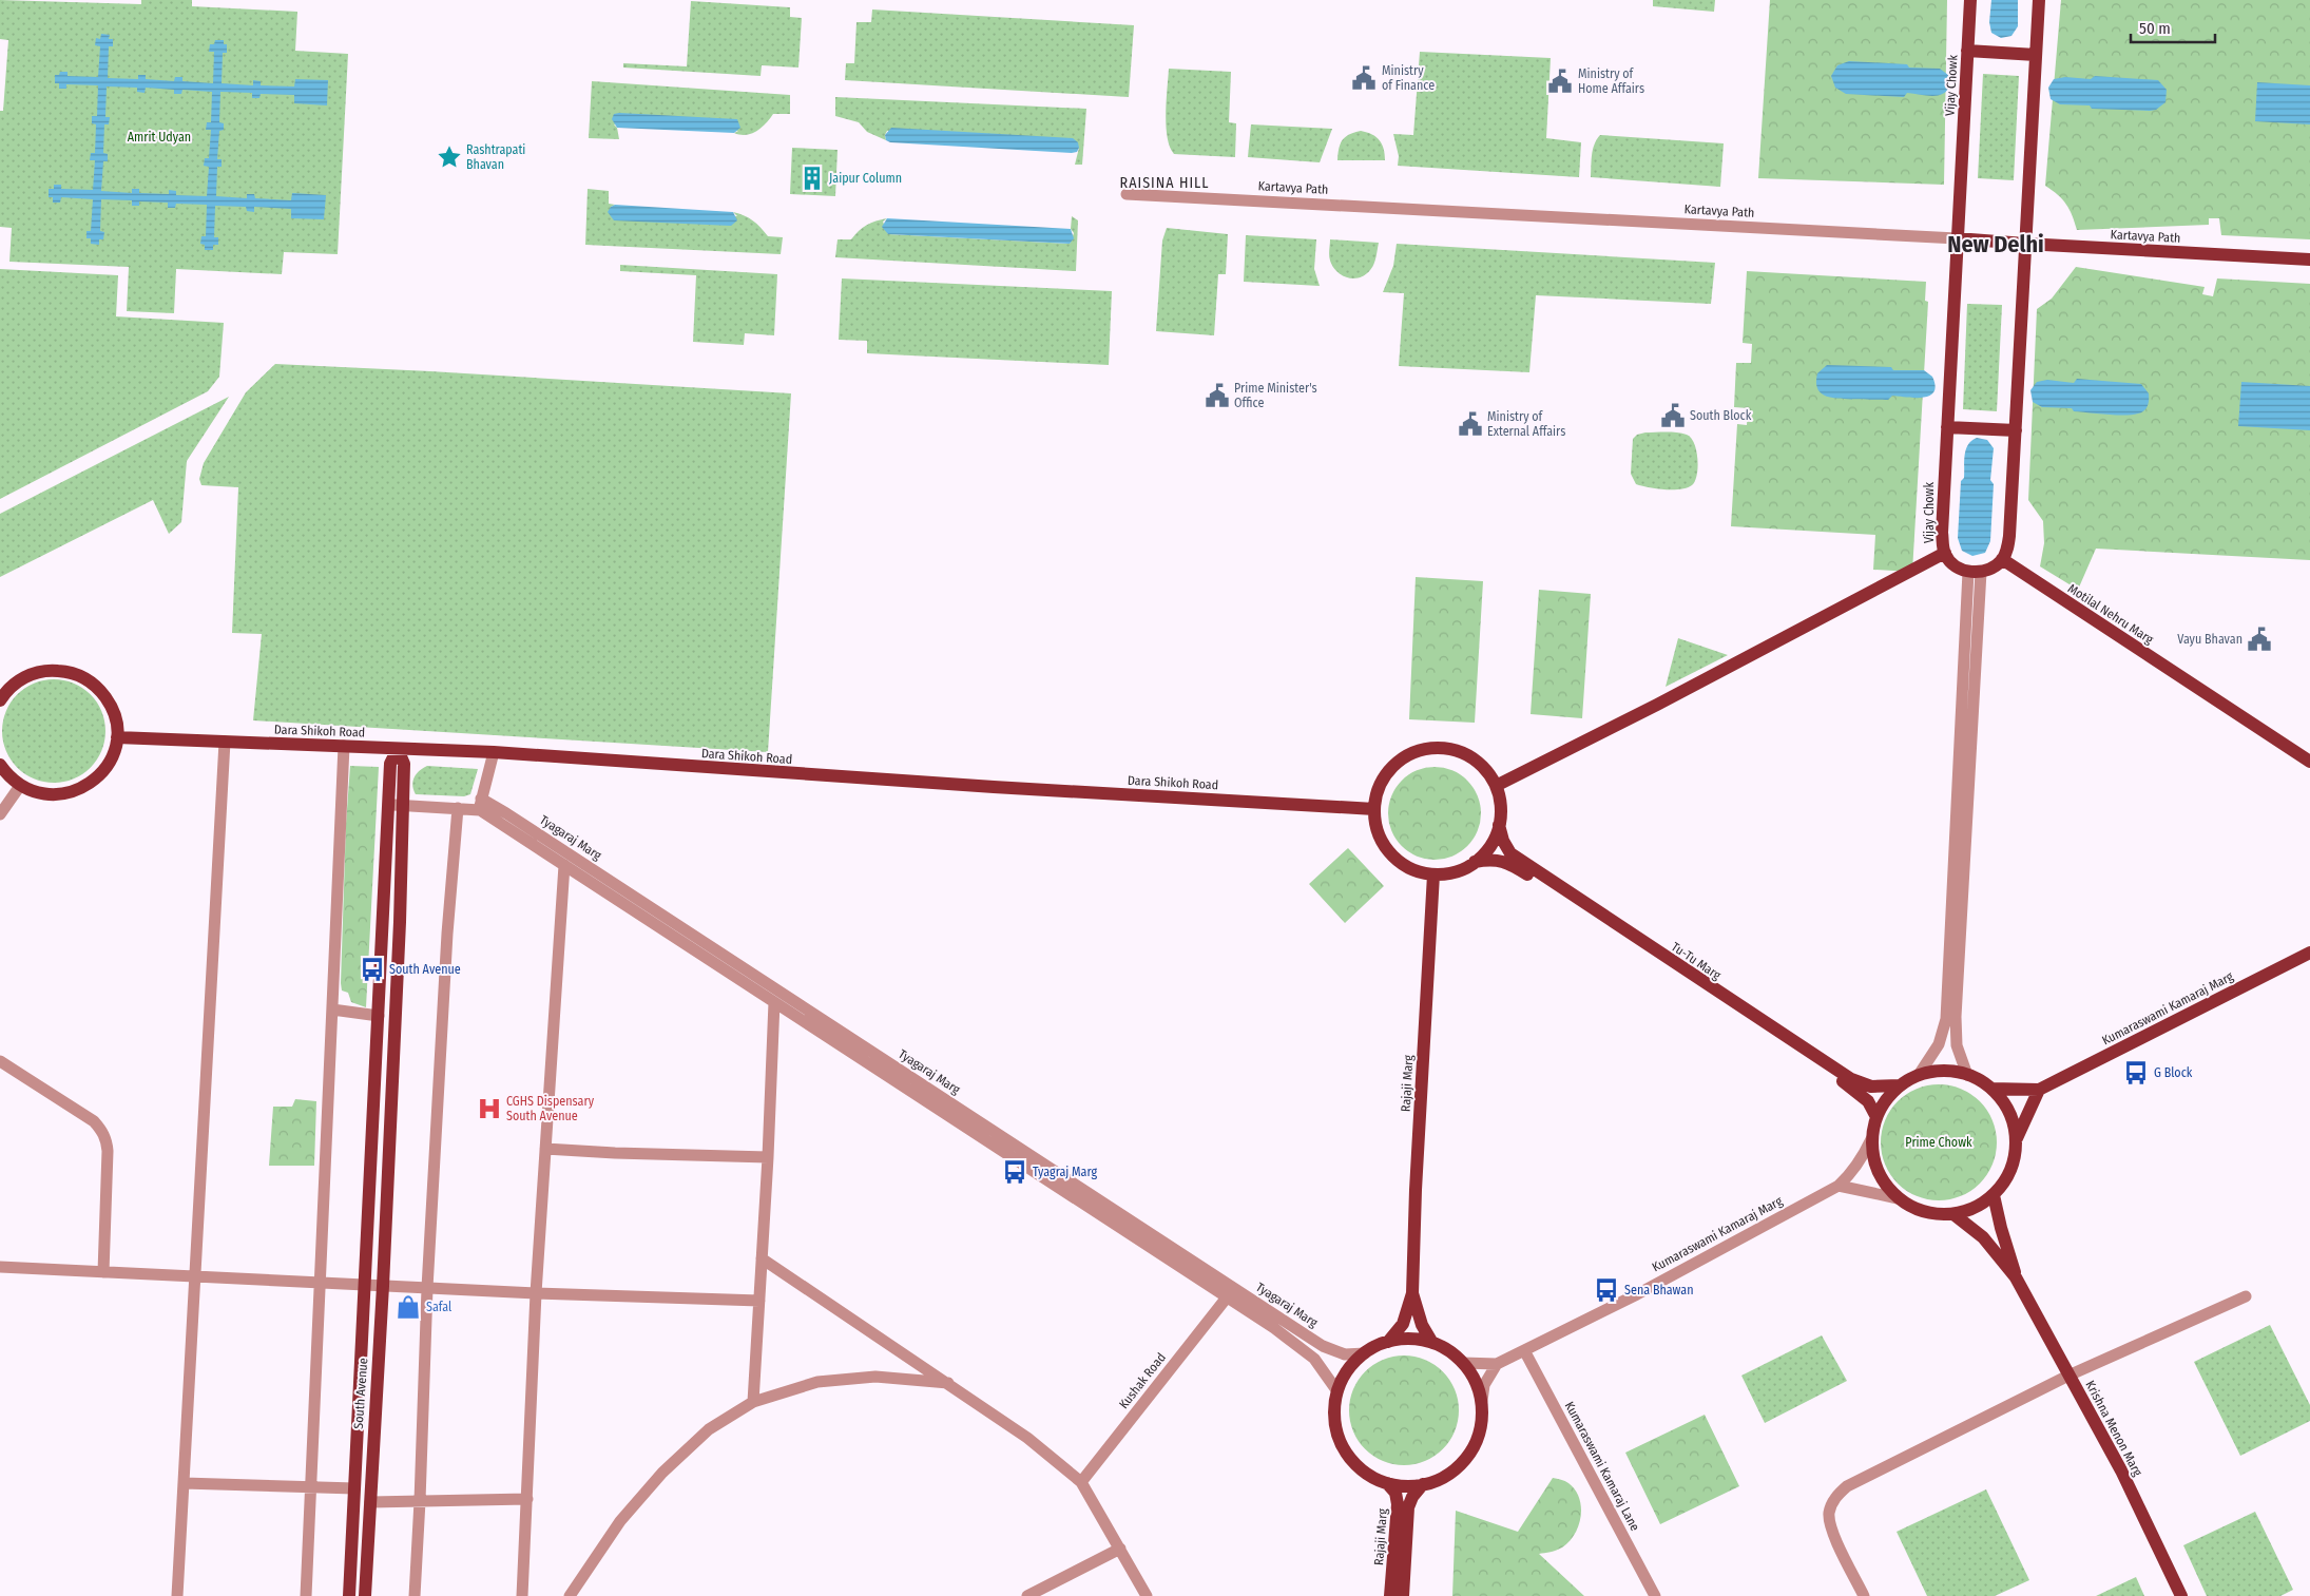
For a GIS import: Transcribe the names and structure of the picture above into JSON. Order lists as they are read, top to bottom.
{
  "streets": {
    "main road": [
      "Vijay Chowk",
      "Kartavya Path",
      "Motilal Nehru Marg",
      "Dara Shikoh Road",
      "Tu-Tu Marg",
      "Kumaraswami Kamaraj Marg",
      "Rajaji Marg",
      "South Avenue",
      "Krishna Menon Marg"
    ],
    "street": ["Tyagaraj Marg", "Kushak Road", "Kumaraswami Kamaraj Lane"]
  },
  "crossings": [
    ["Vijay Chowk", "Kartavya Path"],
    ["Dara Shikoh Road", "Tu-Tu Marg"],
    ["Dara Shikoh Road", "Rajaji Marg"],
    ["Dara Shikoh Road", "South Avenue"],
    ["Tyagaraj Marg", "Kumaraswami Kamaraj Marg"],
    ["Tyagaraj Marg", "Rajaji Marg"],
    ["Tyagaraj Marg", "Kushak Road"],
    ["Tyagaraj Marg", "South Avenue"],
    ["Tu-Tu Marg", "Kumaraswami Kamaraj Marg"],
    ["Tu-Tu Marg", "Rajaji Marg"],
    ["Tu-Tu Marg", "Krishna Menon Marg"],
    ["Kumaraswami Kamaraj Marg", "Rajaji Marg"],
    ["Kumaraswami Kamaraj Marg", "Krishna Menon Marg"],
    ["Kumaraswami Kamaraj Marg", "Kumaraswami Kamaraj Lane"]
  ],
  "districts": ["RAISINA HILL", "New Delhi"],
  "parks": ["Amrit Udyan", "Prime Chowk"],
  "places": {
    "public building": [
      "Ministry of Finance",
      "Ministry of Home Affairs",
      "Prime Minister's Office",
      "South Block",
      "Ministry of External Affairs",
      "Vayu Bhavan"
    ],
    "place": ["Rashtrapati Bhavan"],
    "building": ["Jaipur Column"],
    "bus stop": [
      "South Avenue",
      "G Block",
      "Tyagraj Marg",
      "Sena Bhawan"
    ],
    "hospital": ["CGHS Dispensary South Avenue"],
    "shop": ["Safal"]
  },
  "scale_bar": "50 m"
}
